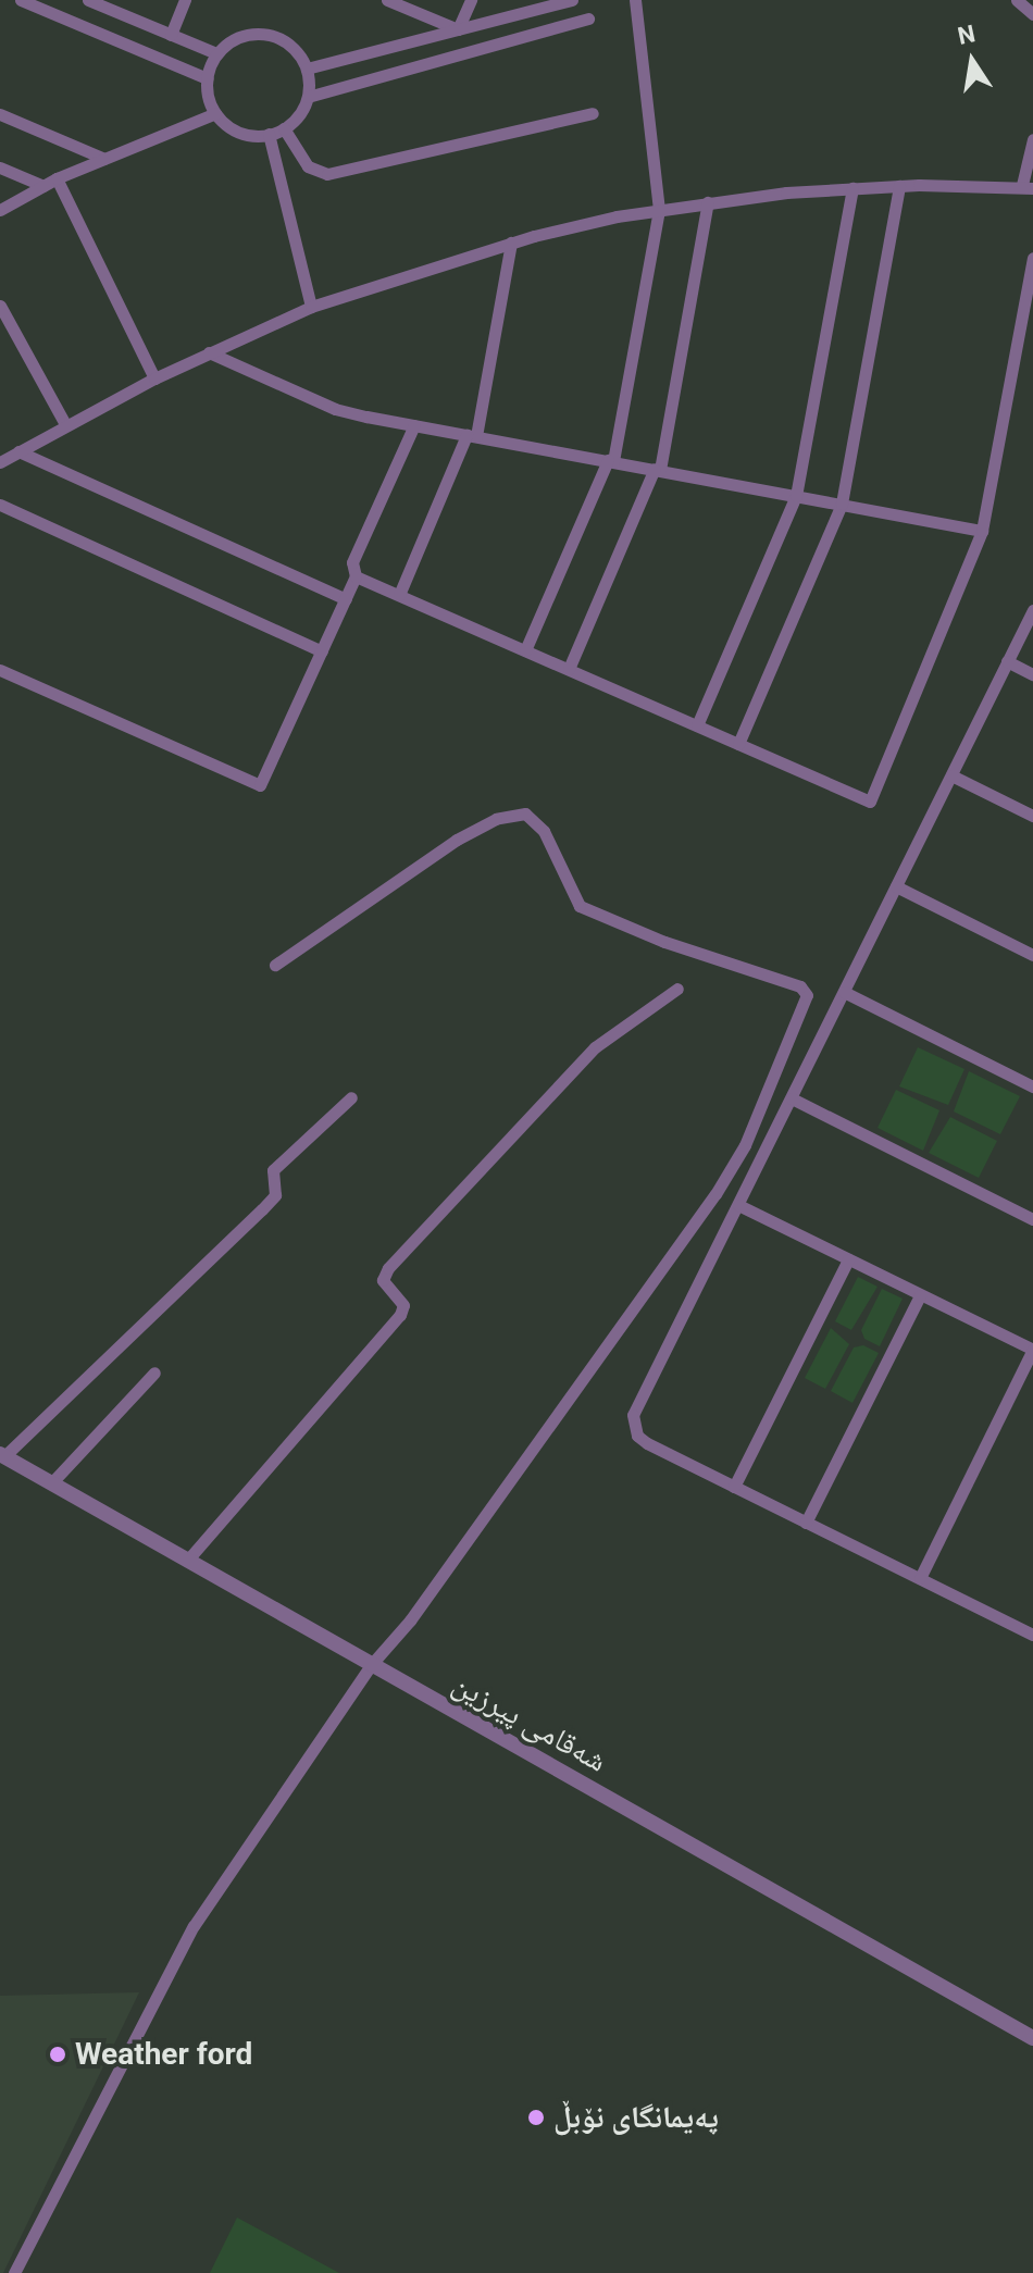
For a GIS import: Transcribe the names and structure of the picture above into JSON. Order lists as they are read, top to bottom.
{
  "streets": {
    "street": ["شەقامی پیرزین"]
  },
  "places": ["Weather ford", "پەیمانگای نۆبڵ"],
  "north": "top"
}
